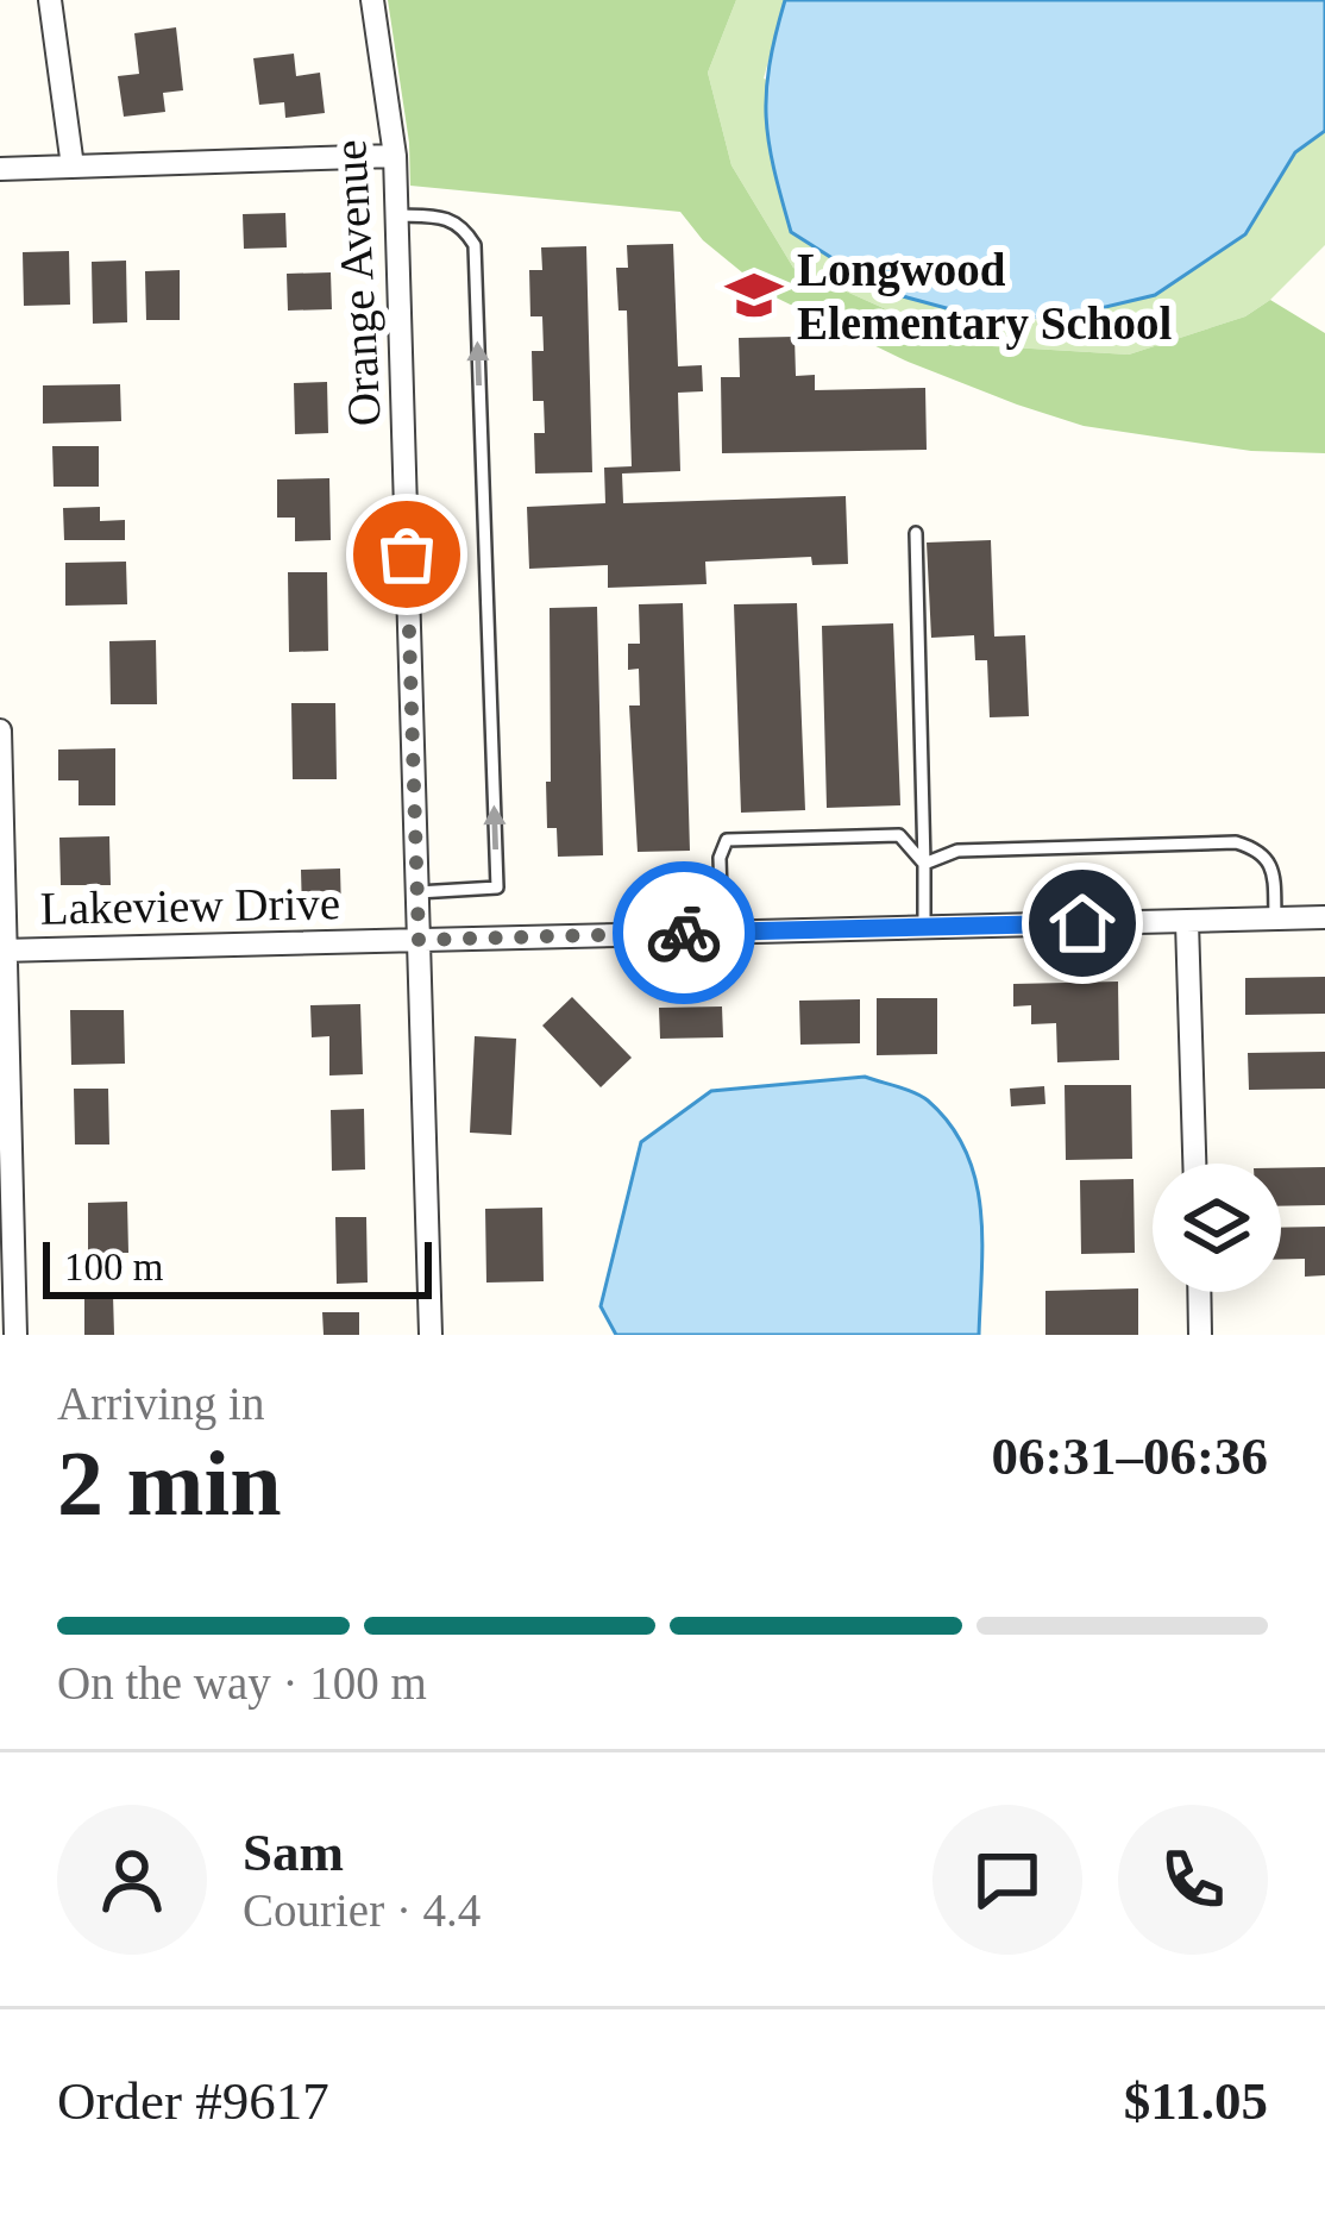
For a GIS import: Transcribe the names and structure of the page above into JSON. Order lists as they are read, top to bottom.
{
  "streets": {
    "street": ["Orange Avenue", "Lakeview Drive"]
  },
  "crossings": [
    ["Orange Avenue", "Lakeview Drive"]
  ],
  "places": {
    "school or university": ["Longwood Elementary School"]
  },
  "scale_bar": "100 m",
  "page": {
    "scale": "100 m",
    "heading": ["2 min", "Arriving in", "06:31–06:36"],
    "panel": [
      "Sam",
      "Courier · 4.4",
      "Order #9617",
      "$11.05"
    ],
    "bar": "On the way · 100 m"
  }
}
